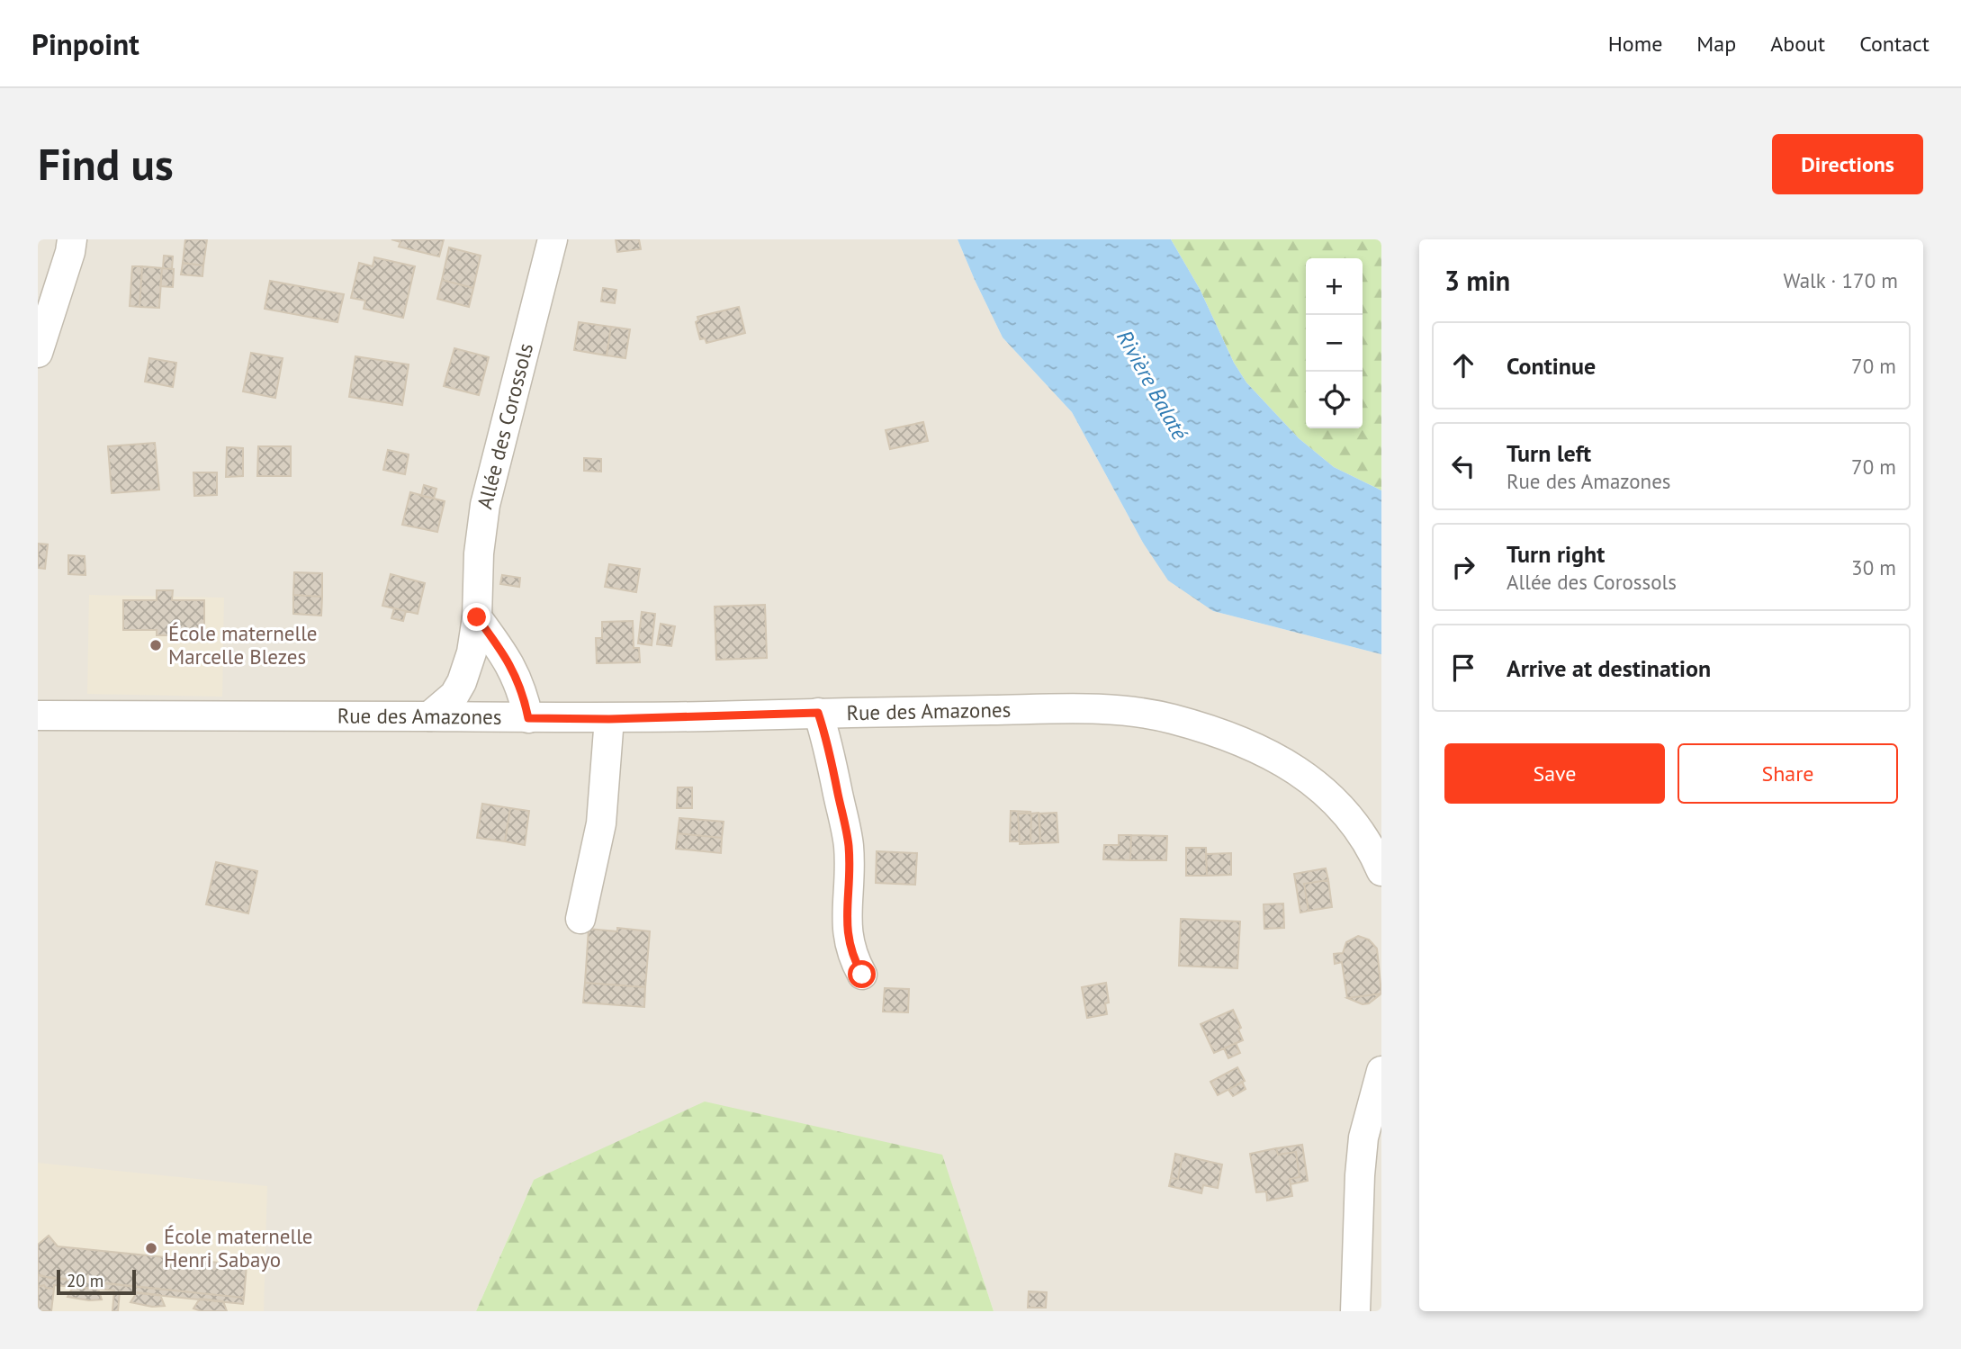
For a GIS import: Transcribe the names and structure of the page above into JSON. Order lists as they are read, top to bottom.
{
  "streets": {
    "street": ["Allée des Corossols", "Rue des Amazones"]
  },
  "crossings": [
    ["Allée des Corossols", "Rue des Amazones"]
  ],
  "water": ["Rivière Balaté"],
  "places": ["École maternelle Marcelle Blezes", "École maternelle Henri Sabayo"],
  "scale_bar": "20 m",
  "page": {
    "header": "Pinpoint",
    "nav": [
      "Home",
      "Map",
      "About",
      "Contact"
    ],
    "buttons": [
      "Directions",
      ["Save", "Share"]
    ],
    "title": "Find us",
    "heading": ["3 min", "Walk · 170 m"],
    "map_buttons": ["+", "−"],
    "list": [
      ["Continue", "70 m"],
      ["Turn left", "Rue des Amazones", "70 m"],
      ["Turn right", "Allée des Corossols", "30 m"],
      "Arrive at destination"
    ],
    "scale": "20 m"
  }
}
